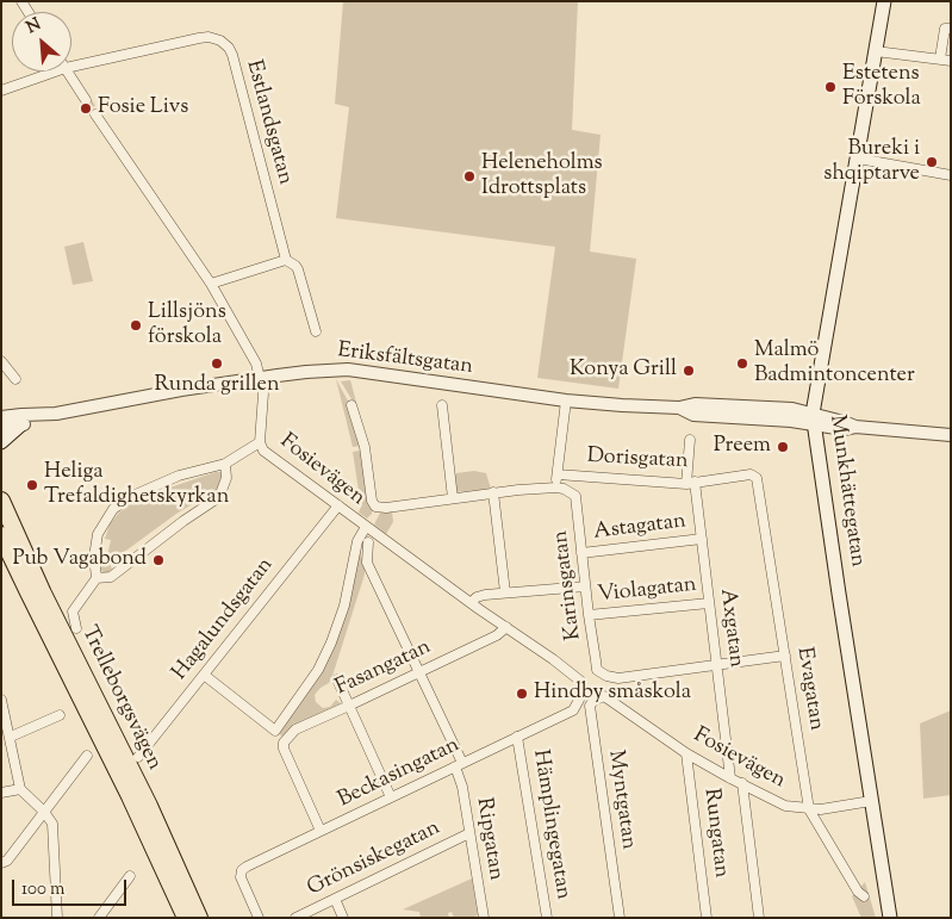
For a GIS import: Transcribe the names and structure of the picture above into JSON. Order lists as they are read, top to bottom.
{
  "streets": {
    "highway": ["Trelleborgsvägen"],
    "main road": ["Munkhättegatan"],
    "street": [
      "Estlandsgatan",
      "Eriksfältsgatan",
      "Dorisgatan",
      "Fosievägen",
      "Astagatan",
      "Karinsgatan",
      "Violagatan",
      "Hagalundsgatan",
      "Axgatan",
      "Fasangatan",
      "Evagatan",
      "Beckasingatan",
      "Myntgatan",
      "Hämplingegatan",
      "Rungatan",
      "Ripgatan",
      "Grönsiskegatan"
    ]
  },
  "crossings": [
    ["Eriksfältsgatan", "Fosievägen"],
    ["Eriksfältsgatan", "Munkhättegatan"],
    ["Dorisgatan", "Karinsgatan"],
    ["Dorisgatan", "Axgatan"],
    ["Dorisgatan", "Evagatan"],
    ["Fosievägen", "Munkhättegatan"],
    ["Fosievägen", "Hagalundsgatan"],
    ["Fosievägen", "Axgatan"],
    ["Fosievägen", "Fasangatan"],
    ["Fosievägen", "Evagatan"],
    ["Fosievägen", "Beckasingatan"],
    ["Fosievägen", "Myntgatan"],
    ["Fosievägen", "Rungatan"],
    ["Astagatan", "Karinsgatan"],
    ["Astagatan", "Axgatan"],
    ["Karinsgatan", "Violagatan"],
    ["Karinsgatan", "Axgatan"],
    ["Violagatan", "Axgatan"],
    ["Fasangatan", "Beckasingatan"],
    ["Fasangatan", "Ripgatan"],
    ["Beckasingatan", "Hämplingegatan"],
    ["Beckasingatan", "Ripgatan"],
    ["Ripgatan", "Grönsiskegatan"]
  ],
  "places": [
    "Estetens Förskola",
    "Fosie Livs",
    "Bureki i shqiptarve",
    "Heleneholms Idrottsplats",
    "Lillsjöns förskola",
    "Runda grillen",
    "Malmö Badmintoncenter",
    "Konya Grill",
    "Preem",
    "Heliga Trefaldighetskyrkan",
    "Pub Vagabond",
    "Hindby småskola"
  ],
  "scale_bar": "100 m",
  "north": "top left"
}
